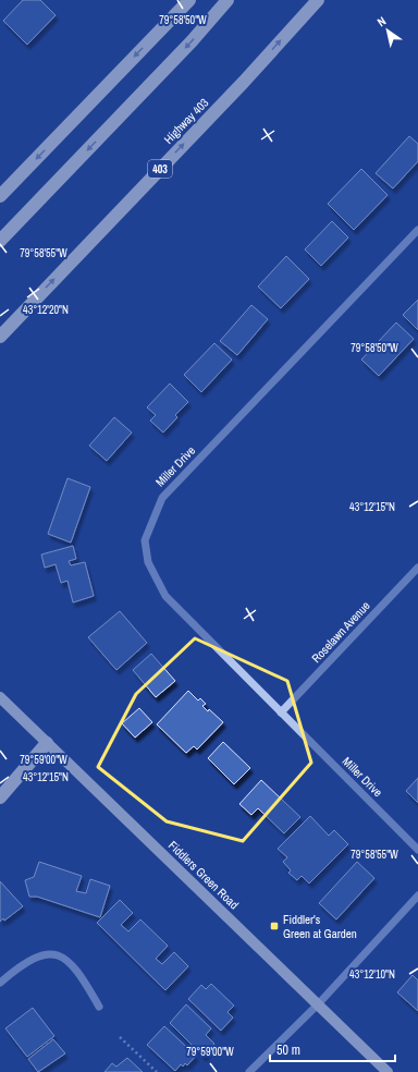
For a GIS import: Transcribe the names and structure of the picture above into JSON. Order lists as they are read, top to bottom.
{
  "streets": {
    "highway": ["Highway 403", "403"],
    "main road": ["Fiddlers Green Road"],
    "street": ["Miller Drive", "Roselawn Avenue"]
  },
  "crossings": [
    ["Miller Drive", "Roselawn Avenue"]
  ],
  "places": {
    "transit": ["Fiddler's Green at Garden"]
  },
  "scale_bar": "50 m",
  "north": "top left",
  "coordinates": [
    "79°58'50\"W",
    "79°58'55\"W",
    "43°12'20\"N",
    "43°12'15\"N",
    "79°59'00\"W",
    "43°12'10\"N"
  ]
}
